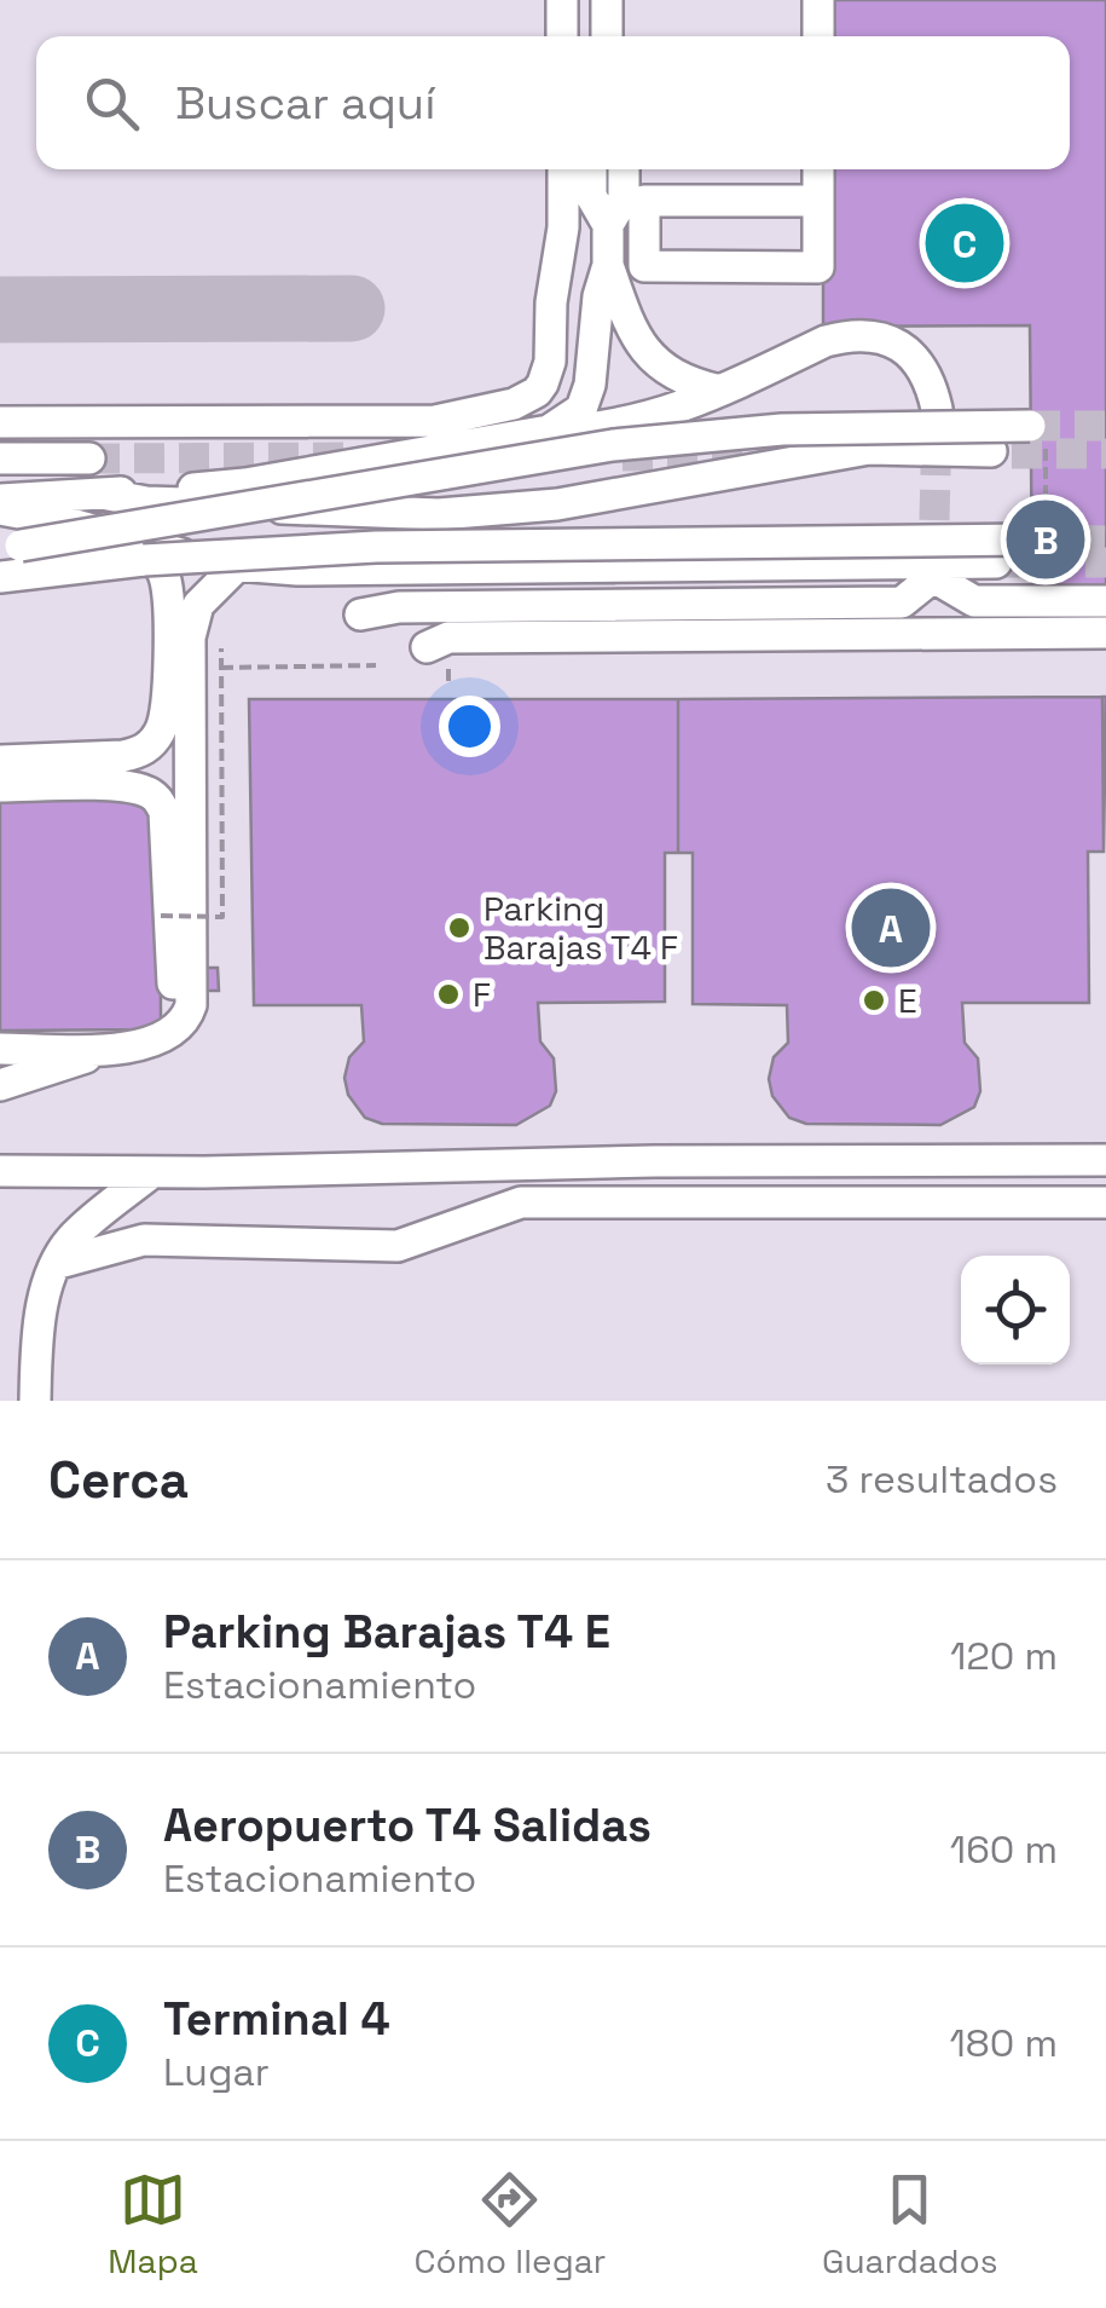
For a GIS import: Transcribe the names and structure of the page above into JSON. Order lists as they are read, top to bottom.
{
  "places": ["Parking Barajas T4 F", "F", "E"],
  "page": {
    "search": "Buscar aquí",
    "pins": ["C", "B", "A"],
    "heading": ["Cerca", "3 resultados"],
    "list": [
      {
        "mark": "A",
        "name": "Parking Barajas T4 E",
        "note": "Estacionamiento",
        "value": "120 m"
      },
      {
        "mark": "B",
        "name": "Aeropuerto T4 Salidas",
        "note": "Estacionamiento",
        "value": "160 m"
      },
      {
        "mark": "C",
        "name": "Terminal 4",
        "note": "Lugar",
        "value": "180 m"
      }
    ],
    "nav": ["Mapa", "Cómo llegar", "Guardados"]
  }
}
